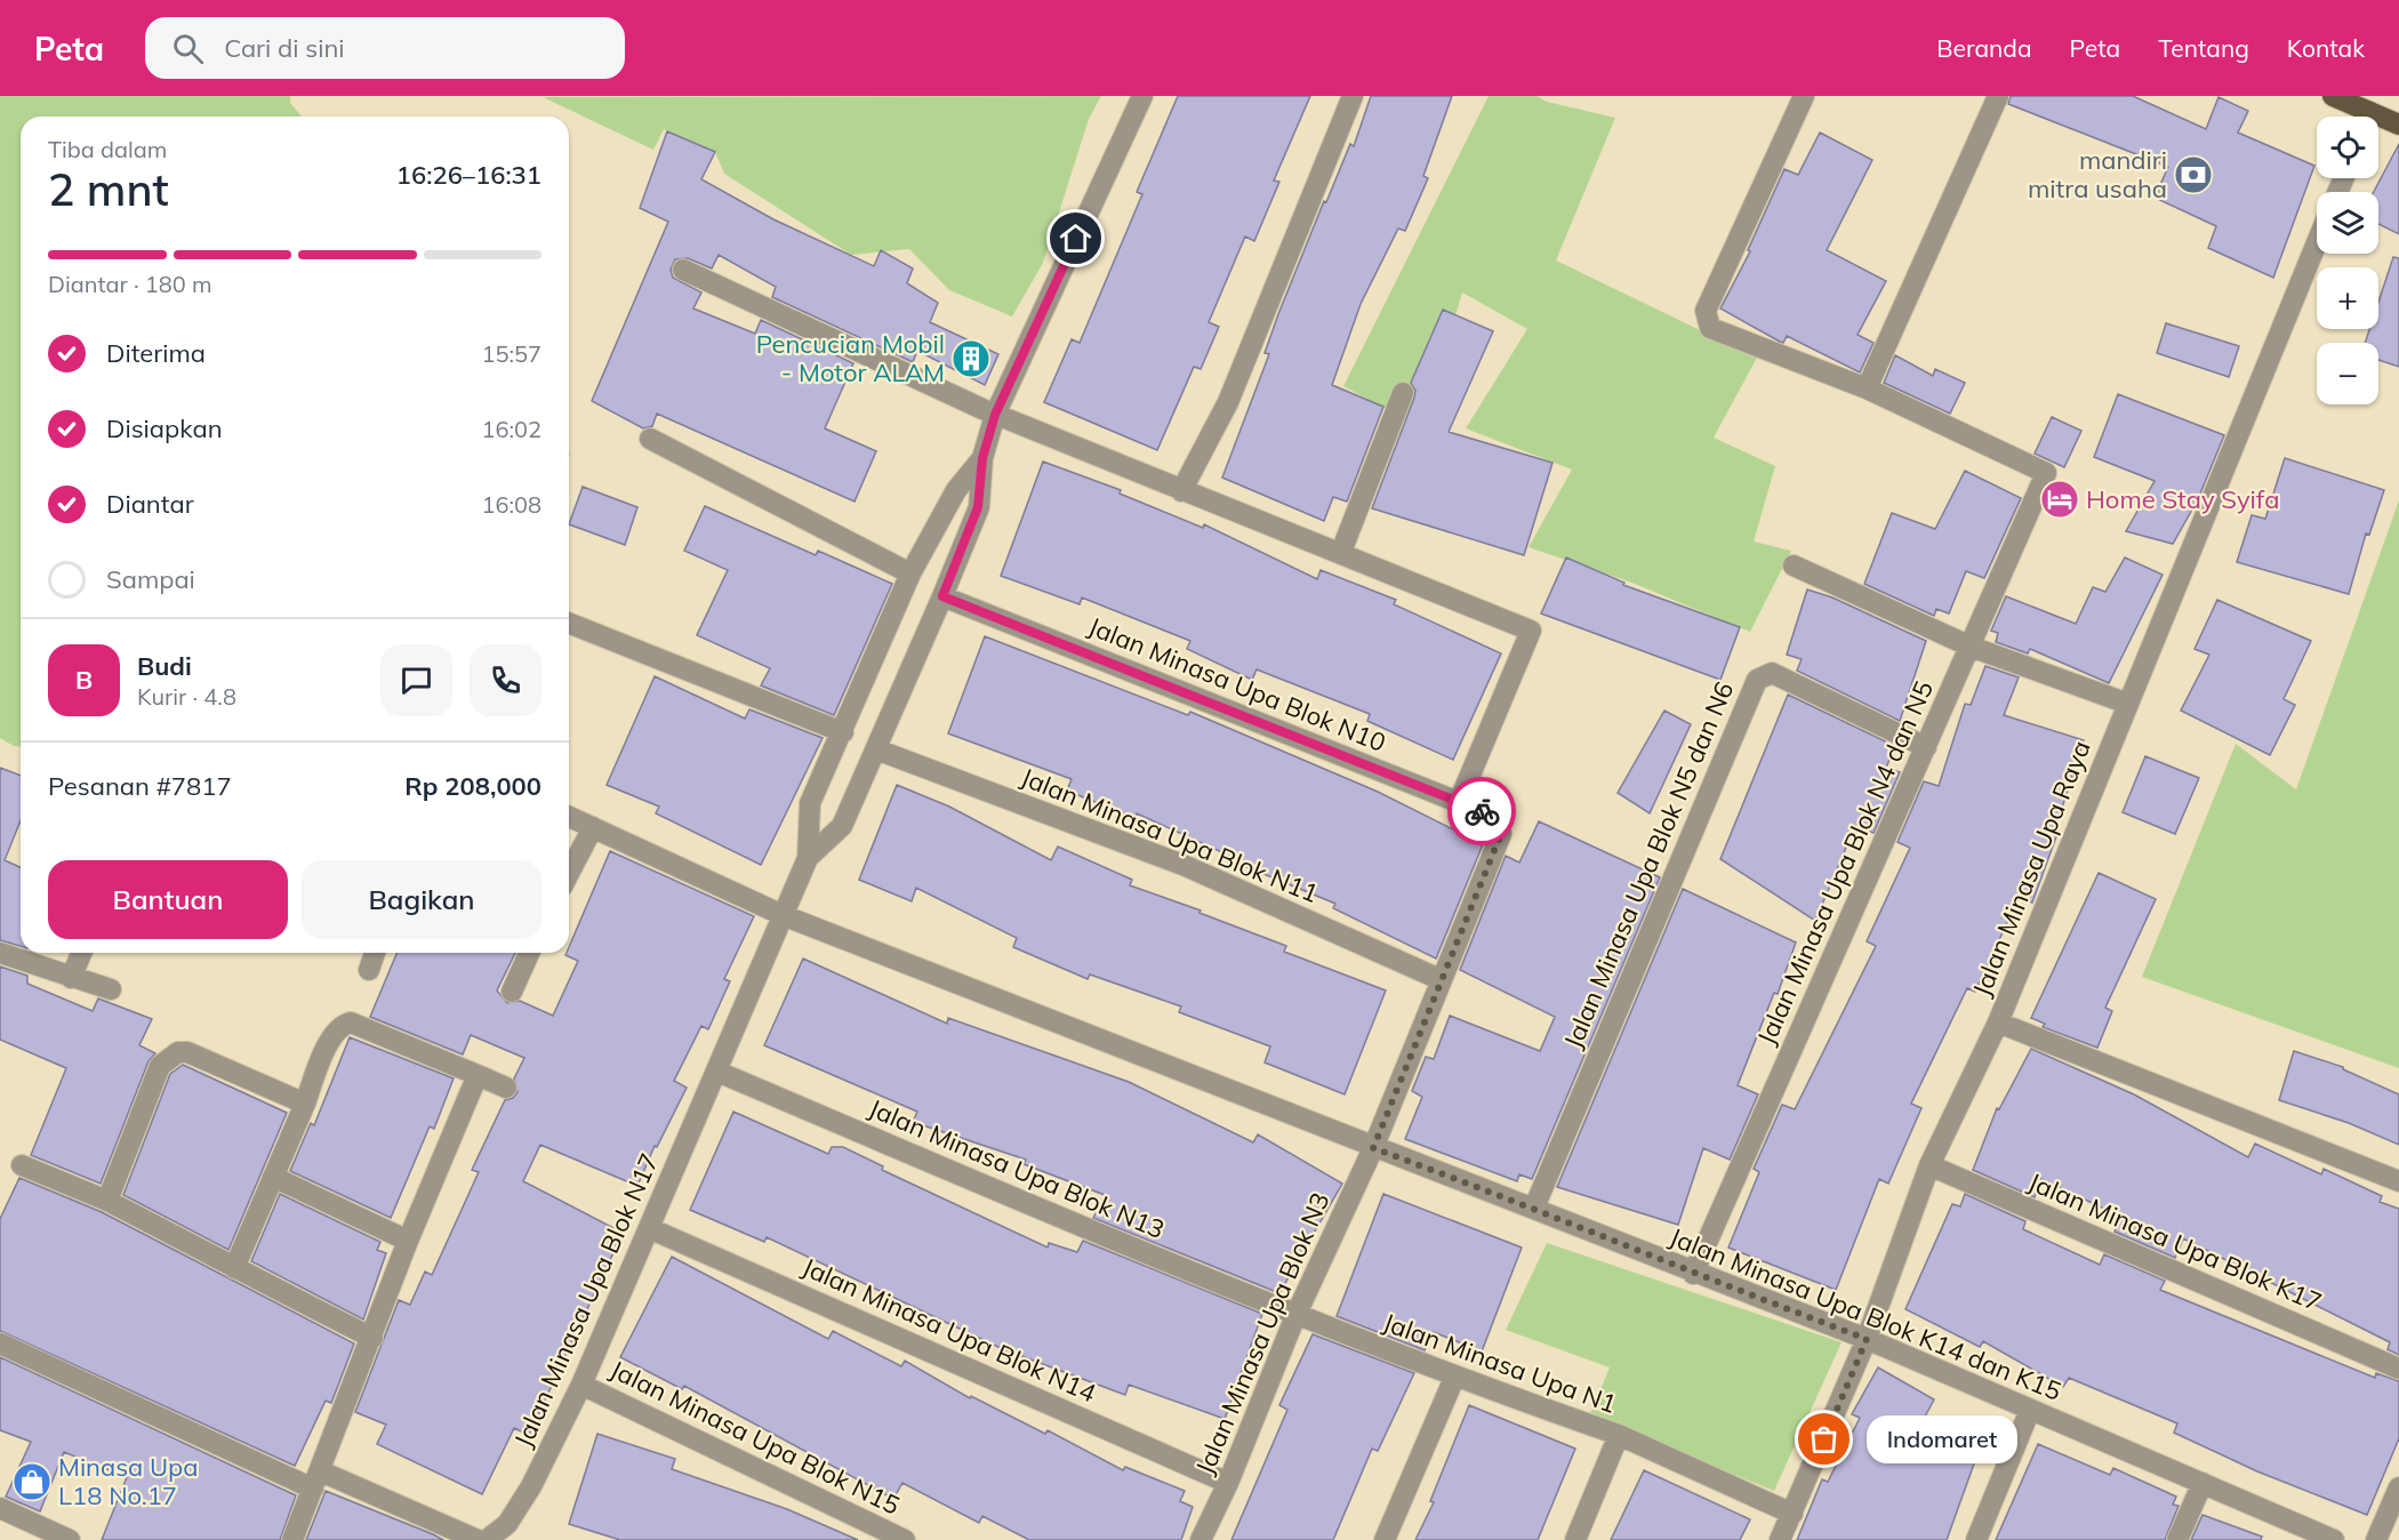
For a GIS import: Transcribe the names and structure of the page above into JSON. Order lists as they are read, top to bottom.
{
  "streets": {
    "street": [
      "Jalan Minasa Upa Blok N10",
      "Jalan Minasa Upa Blok N11",
      "Jalan Minasa Upa Blok N4 dan N5",
      "Jalan Minasa Upa Blok N5 dan N6",
      "Jalan Minasa Upa Raya",
      "Jalan Minasa Upa Blok N13",
      "Jalan Minasa Upa Blok K17",
      "Jalan Minasa Upa Blok N17",
      "Jalan Minasa Upa Blok K14 dan K15",
      "Jalan Minasa Upa Blok N14",
      "Jalan Minasa Upa Blok N3",
      "Jalan Minasa Upa N1",
      "Jalan Minasa Upa Blok N15"
    ]
  },
  "crossings": [
    ["Jalan Minasa Upa Blok N10", "Jalan Minasa Upa Blok N3"],
    ["Jalan Minasa Upa Blok N11", "Jalan Minasa Upa Blok N3"],
    ["Jalan Minasa Upa Blok N4 dan N5", "Jalan Minasa Upa Blok N5 dan N6"],
    ["Jalan Minasa Upa Blok N4 dan N5", "Jalan Minasa Upa Blok K14 dan K15"],
    ["Jalan Minasa Upa Blok N5 dan N6", "Jalan Minasa Upa Blok K14 dan K15"],
    ["Jalan Minasa Upa Raya", "Jalan Minasa Upa Blok K17"],
    ["Jalan Minasa Upa Raya", "Jalan Minasa Upa Blok K14 dan K15"],
    ["Jalan Minasa Upa Blok N13", "Jalan Minasa Upa Blok N17"],
    ["Jalan Minasa Upa Blok N13", "Jalan Minasa Upa Blok N3"],
    ["Jalan Minasa Upa Blok N13", "Jalan Minasa Upa N1"],
    ["Jalan Minasa Upa Blok N17", "Jalan Minasa Upa Blok K14 dan K15"],
    ["Jalan Minasa Upa Blok N17", "Jalan Minasa Upa Blok N14"],
    ["Jalan Minasa Upa Blok N17", "Jalan Minasa Upa Blok N15"],
    ["Jalan Minasa Upa Blok K14 dan K15", "Jalan Minasa Upa Blok N3"],
    ["Jalan Minasa Upa Blok N14", "Jalan Minasa Upa Blok N3"],
    ["Jalan Minasa Upa Blok N3", "Jalan Minasa Upa N1"]
  ],
  "places": {
    "bank": ["mandiri mitra usaha"],
    "building": ["Pencucian Mobil - Motor ALAM"],
    "hotel": ["Home Stay Syifa"],
    "other": ["Indomaret"],
    "shop": ["Minasa Upa L18 No.17"]
  },
  "page": {
    "header": "Peta",
    "search": "Cari di sini",
    "nav": [
      "Beranda",
      "Peta",
      "Tentang",
      "Kontak"
    ],
    "map_buttons": ["+", "−"],
    "heading": ["2 mnt", "Tiba dalam", "16:26–16:31"],
    "panel": [
      "Budi",
      "Kurir · 4.8",
      "Pesanan #7817",
      "Rp 208,000"
    ],
    "bar": "Diantar · 180 m",
    "list": [
      ["Diterima", "15:57"],
      ["Disiapkan", "16:02"],
      ["Diantar", "16:08"],
      "Sampai"
    ],
    "round": "B",
    "buttons": ["Bantuan", "Bagikan"],
    "bubble": "Indomaret"
  }
}
